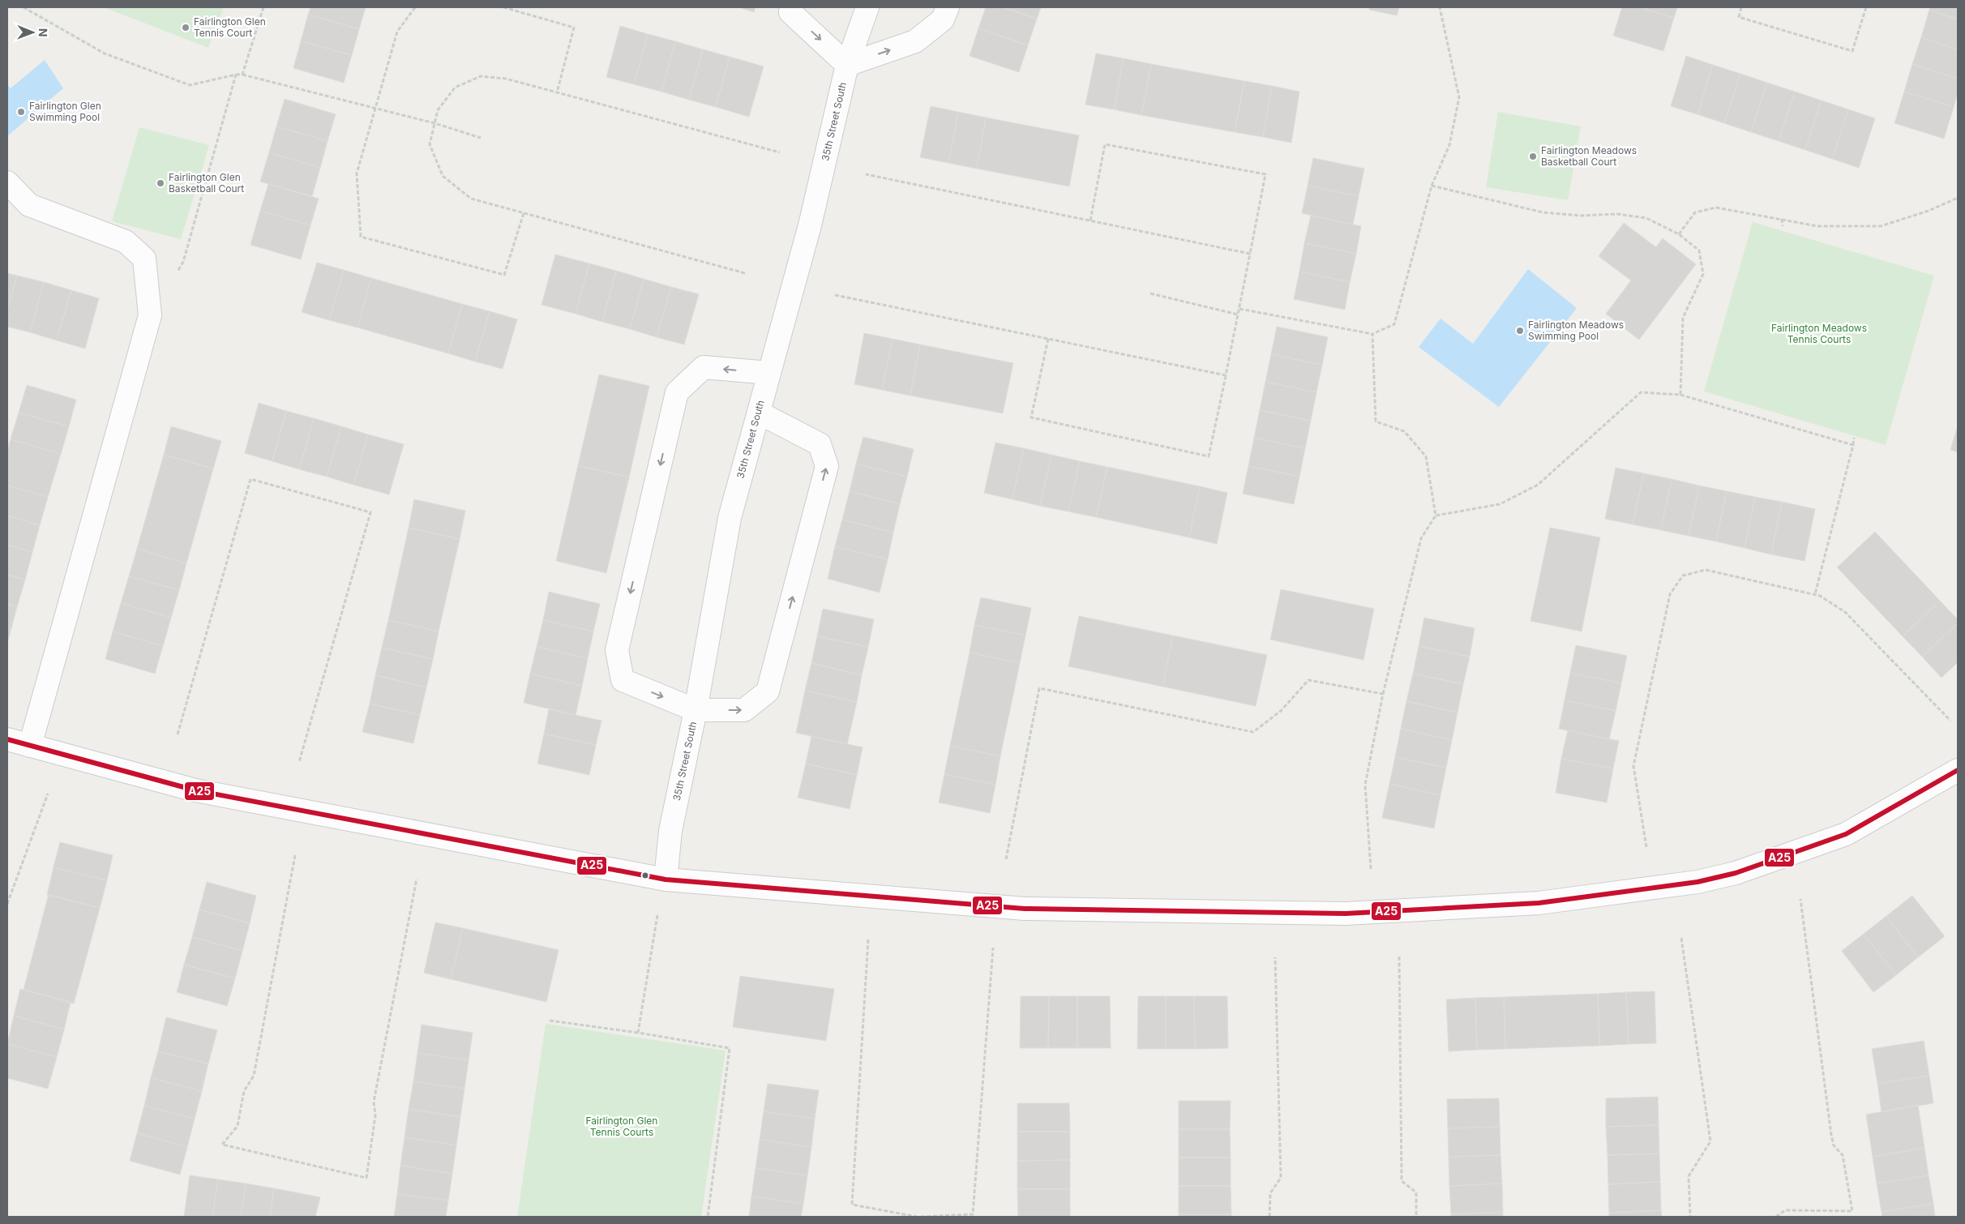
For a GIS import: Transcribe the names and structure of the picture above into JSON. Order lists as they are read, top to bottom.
{
  "streets": {
    "street": ["35th Street South"]
  },
  "parks": ["Fairlington Meadows Tennis Courts", "Fairlington Glen Tennis Courts"],
  "places": [
    "Fairlington Glen Tennis Court",
    "Fairlington Glen Swimming Pool",
    "Fairlington Meadows Basketball Court",
    "Fairlington Glen Basketball Court",
    "Fairlington Meadows Swimming Pool"
  ],
  "lines": ["transit line A25"],
  "north": "right"
}
